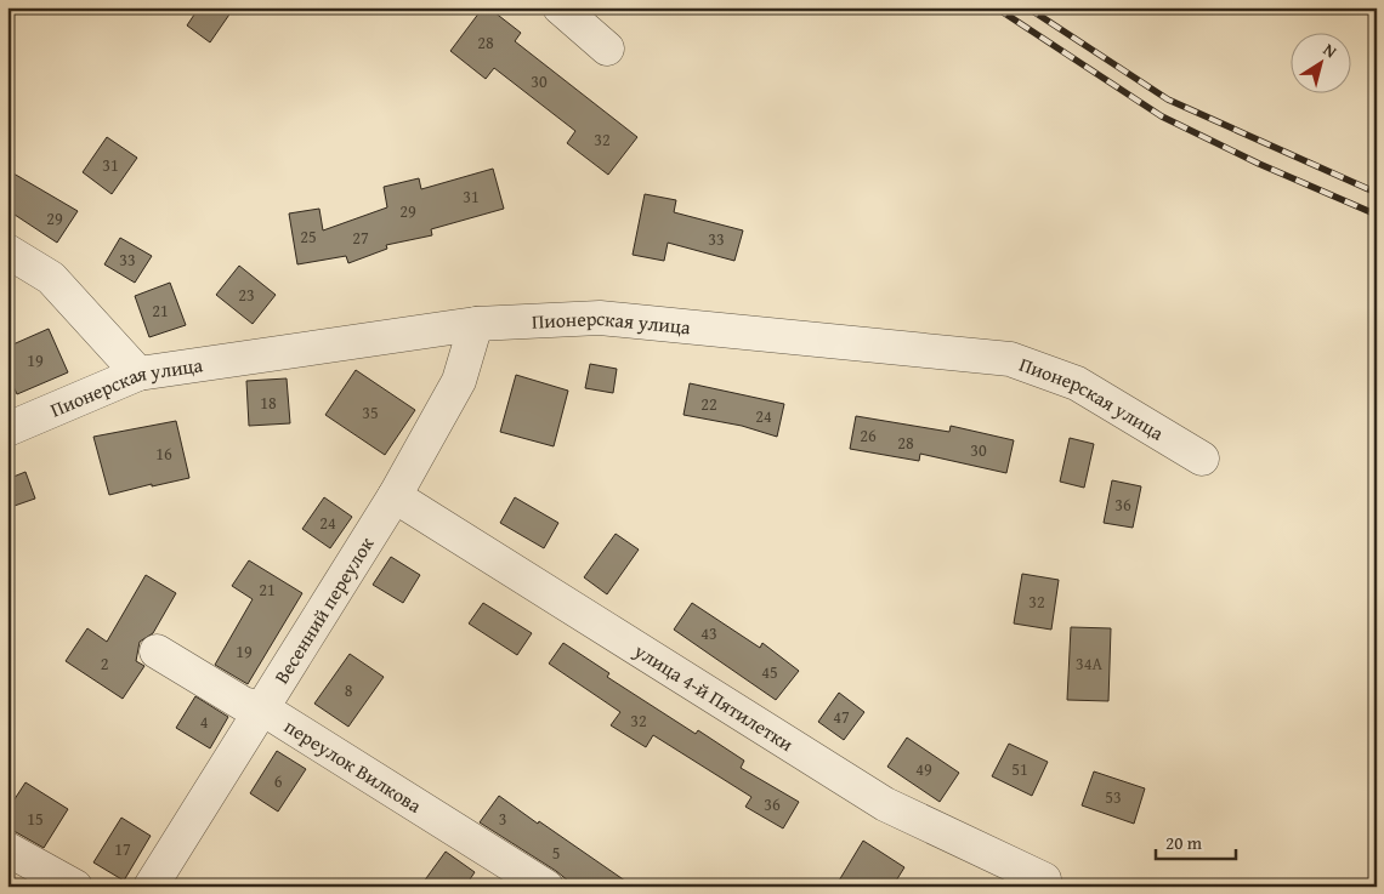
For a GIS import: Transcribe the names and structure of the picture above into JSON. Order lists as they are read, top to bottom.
{
  "streets": {
    "street": [
      "Пионерская улица",
      "Весенний переулок",
      "улица 4-й Пятилетки",
      "переулок Вилкова"
    ]
  },
  "crossings": [
    ["Пионерская улица", "Весенний переулок"],
    ["Весенний переулок", "улица 4-й Пятилетки"],
    ["Весенний переулок", "переулок Вилкова"]
  ],
  "house_numbers": [
    "28",
    "30",
    "32",
    "31",
    "31",
    "29",
    "29",
    "25",
    "27",
    "33",
    "33",
    "23",
    "21",
    "19",
    "18",
    "22",
    "35",
    "24",
    "26",
    "28",
    "30",
    "16",
    "36",
    "24",
    "21",
    "32",
    "43",
    "19",
    "2",
    "34А",
    "45",
    "8",
    "47",
    "32",
    "4",
    "49",
    "51",
    "6",
    "53",
    "36",
    "15",
    "3",
    "17",
    "5"
  ],
  "scale_bar": "20 m",
  "north": "top right"
}
